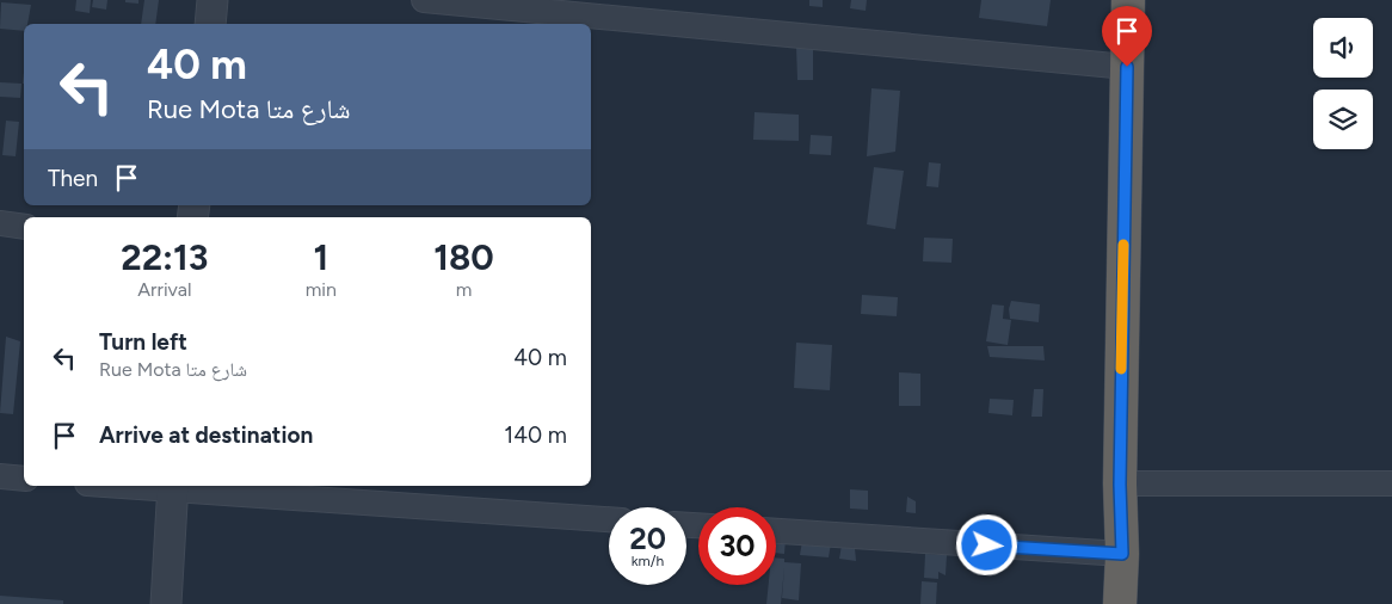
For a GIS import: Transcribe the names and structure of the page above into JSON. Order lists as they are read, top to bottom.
{
  "page": {
    "turn": ["40 m", "Rue Mota شارع متا"],
    "then": "Then",
    "eta": [
      "22:13",
      "Arrival",
      "1",
      "min",
      "180",
      "m"
    ],
    "list": [
      {
        "name": "Turn left",
        "note": "Rue Mota شارع متا",
        "value": "40 m"
      },
      {
        "name": "Arrive at destination",
        "value": "140 m"
      }
    ],
    "speed": "20 km/h",
    "limit": "30"
  }
}
